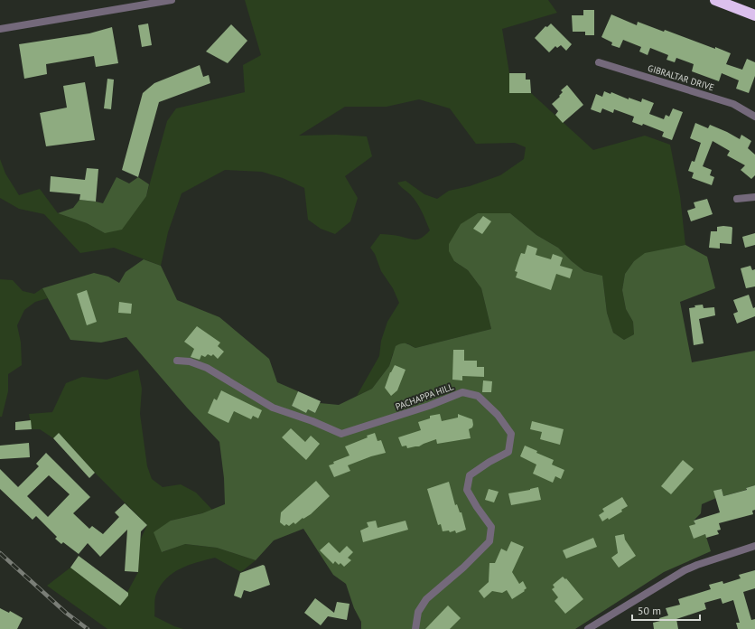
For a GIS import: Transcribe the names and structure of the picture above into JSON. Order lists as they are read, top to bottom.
{
  "streets": {
    "street": ["GIBRALTAR DRIVE", "PACHAPPA HILL"]
  },
  "scale_bar": "50 m"
}
